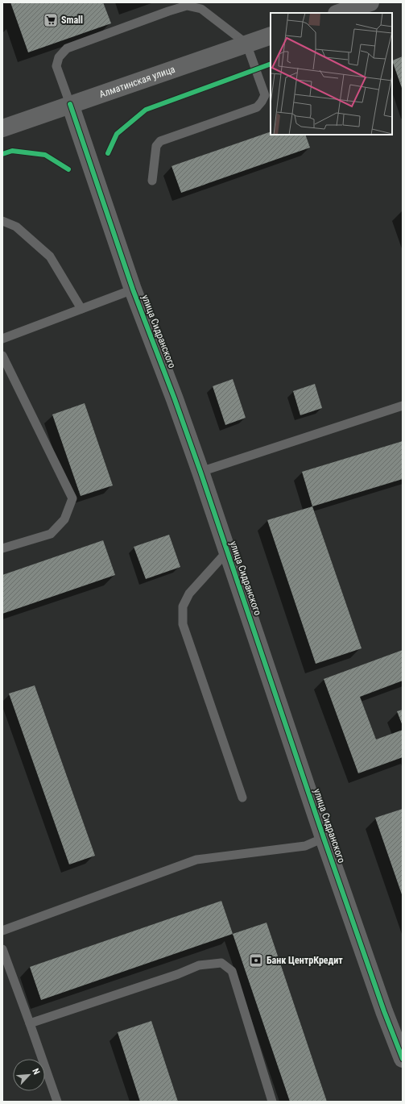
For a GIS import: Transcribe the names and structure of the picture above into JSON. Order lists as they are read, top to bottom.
{
  "streets": {
    "street": ["Алматинская улица", "улица Сидранского"]
  },
  "crossings": [
    ["Алматинская улица", "улица Сидранского"]
  ],
  "places": {
    "supermarket": ["Small"],
    "bank": ["Банк ЦентрКредит"]
  },
  "north": "top right"
}
